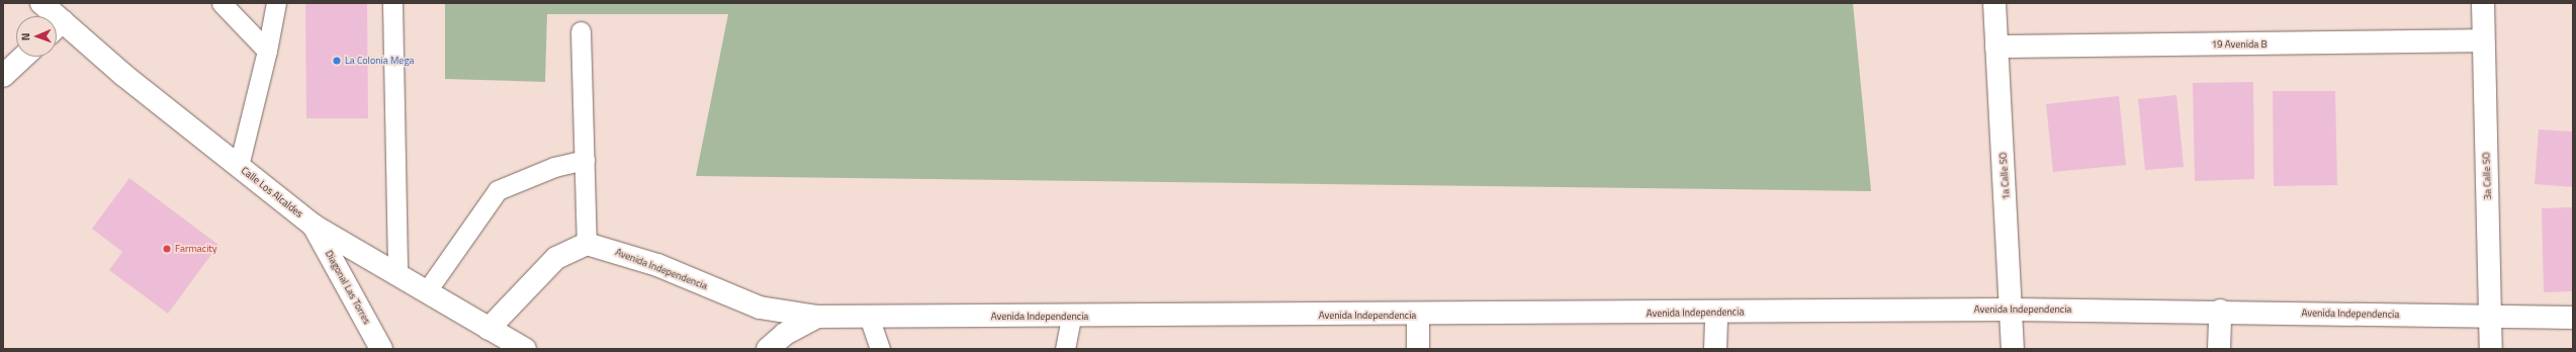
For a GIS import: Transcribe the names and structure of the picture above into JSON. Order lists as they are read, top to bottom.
{
  "streets": {
    "street": [
      "19 Avenida B",
      "1a Calle SO",
      "3a Calle SO",
      "Calle Los Alcaldes",
      "Avenida Independencia",
      "Diagonal Las Torres"
    ]
  },
  "crossings": [
    ["19 Avenida B", "1a Calle SO"],
    ["19 Avenida B", "3a Calle SO"],
    ["1a Calle SO", "Avenida Independencia"],
    ["3a Calle SO", "Avenida Independencia"],
    ["Calle Los Alcaldes", "Diagonal Las Torres"]
  ],
  "places": ["La Colonia Mega", "Farmacity"],
  "north": "left"
}
